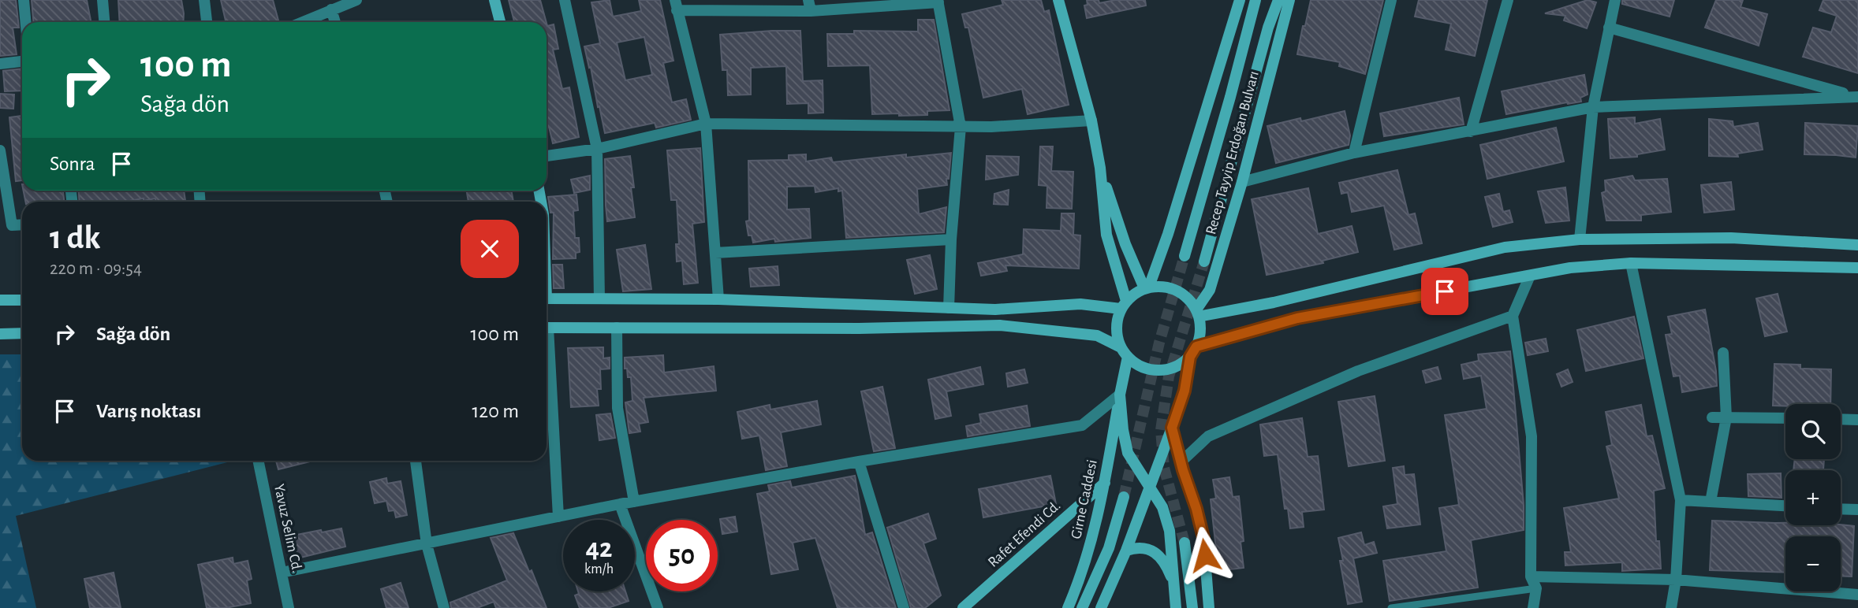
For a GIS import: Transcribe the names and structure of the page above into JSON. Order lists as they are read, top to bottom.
{
  "streets": {
    "main road": ["Recep Tayyip Erdoğan Bulvarı", "Girne Caddesi", "Rafet Efendi Cd."],
    "street": ["Yavuz Selim Cd."]
  },
  "crossings": [
    ["Girne Caddesi", "Rafet Efendi Cd."]
  ],
  "page": {
    "turn": ["100 m", "Sağa dön"],
    "then": "Sonra",
    "heading": ["1 dk", "220 m · 09:54"],
    "list": [
      {
        "name": "Sağa dön",
        "value": "100 m"
      },
      {
        "name": "Varış noktası",
        "value": "120 m"
      }
    ],
    "map_buttons": ["+", "−"],
    "speed": "42 km/h",
    "limit": "50"
  }
}
